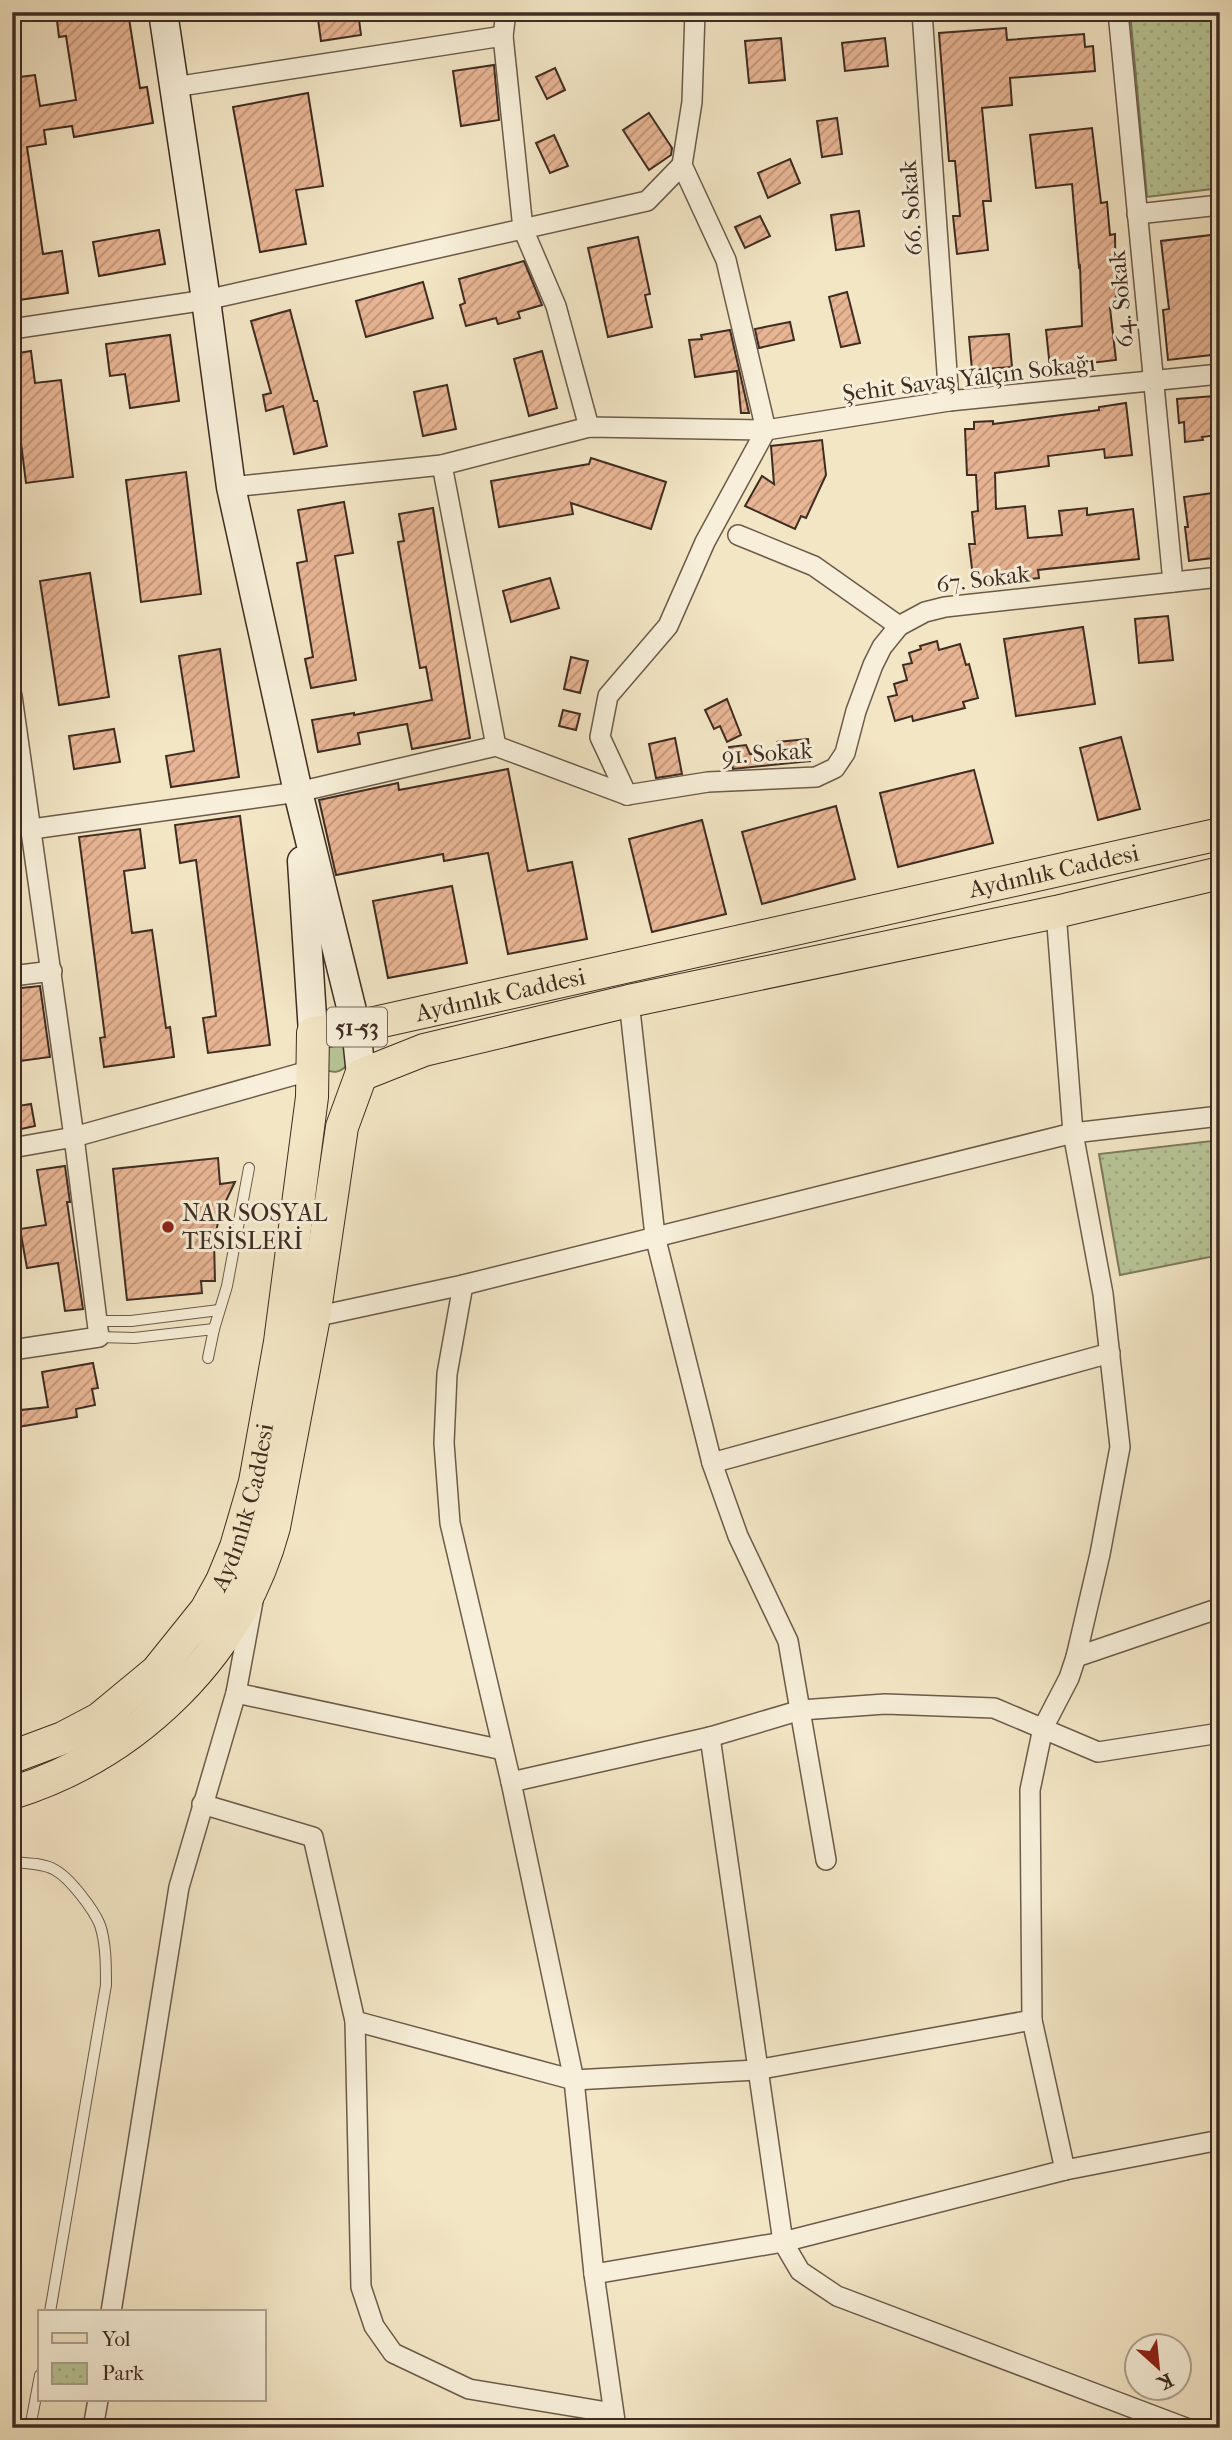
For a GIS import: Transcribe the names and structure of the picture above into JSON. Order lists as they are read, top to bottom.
{
  "streets": {
    "main road": ["Aydınlık Caddesi", "51-53"],
    "street": [
      "66. Sokak",
      "64. Sokak",
      "Şehit Savaş Yalçın Sokağı",
      "67. Sokak",
      "91. Sokak"
    ]
  },
  "crossings": [
    ["66. Sokak", "Şehit Savaş Yalçın Sokağı"],
    ["64. Sokak", "Şehit Savaş Yalçın Sokağı"],
    ["64. Sokak", "67. Sokak"],
    ["67. Sokak", "91. Sokak"]
  ],
  "places": ["NAR SOSYAL TESİSLERİ"],
  "legend": ["Yol", "Park"],
  "north": "bottom right"
}
